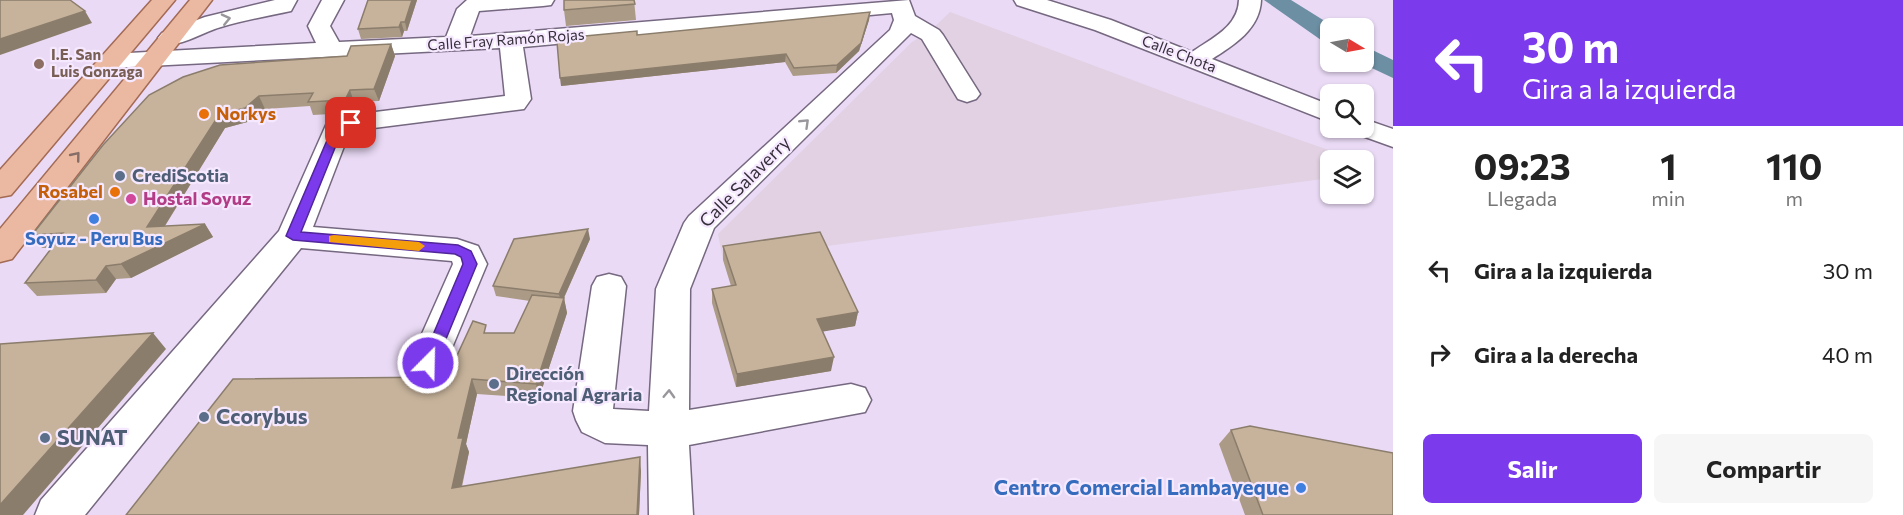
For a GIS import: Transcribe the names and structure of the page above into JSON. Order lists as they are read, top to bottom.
{
  "streets": {
    "street": ["Calle Fray Ramón Rojas", "Calle Chota", "Calle Salaverry"]
  },
  "crossings": [
    ["Calle Fray Ramón Rojas", "Calle Salaverry"]
  ],
  "one_way": ["Calle Salaverry"],
  "places": [
    "I.E. San Luis Gonzaga",
    "Norkys",
    "CrediScotia",
    "Rosabel",
    "Hostal Soyuz",
    "Soyuz - Peru Bus",
    "Dirección Regional Agraria",
    "Ccorybus",
    "SUNAT",
    "Centro Comercial Lambayeque"
  ],
  "north": "right",
  "page": {
    "turn": ["30 m", "Gira a la izquierda"],
    "eta": [
      "09:23",
      "Llegada",
      "1",
      "min",
      "110",
      "m"
    ],
    "list": [
      {
        "name": "Gira a la izquierda",
        "value": "30 m"
      },
      {
        "name": "Gira a la derecha",
        "value": "40 m"
      }
    ],
    "buttons": ["Salir", "Compartir"]
  }
}
